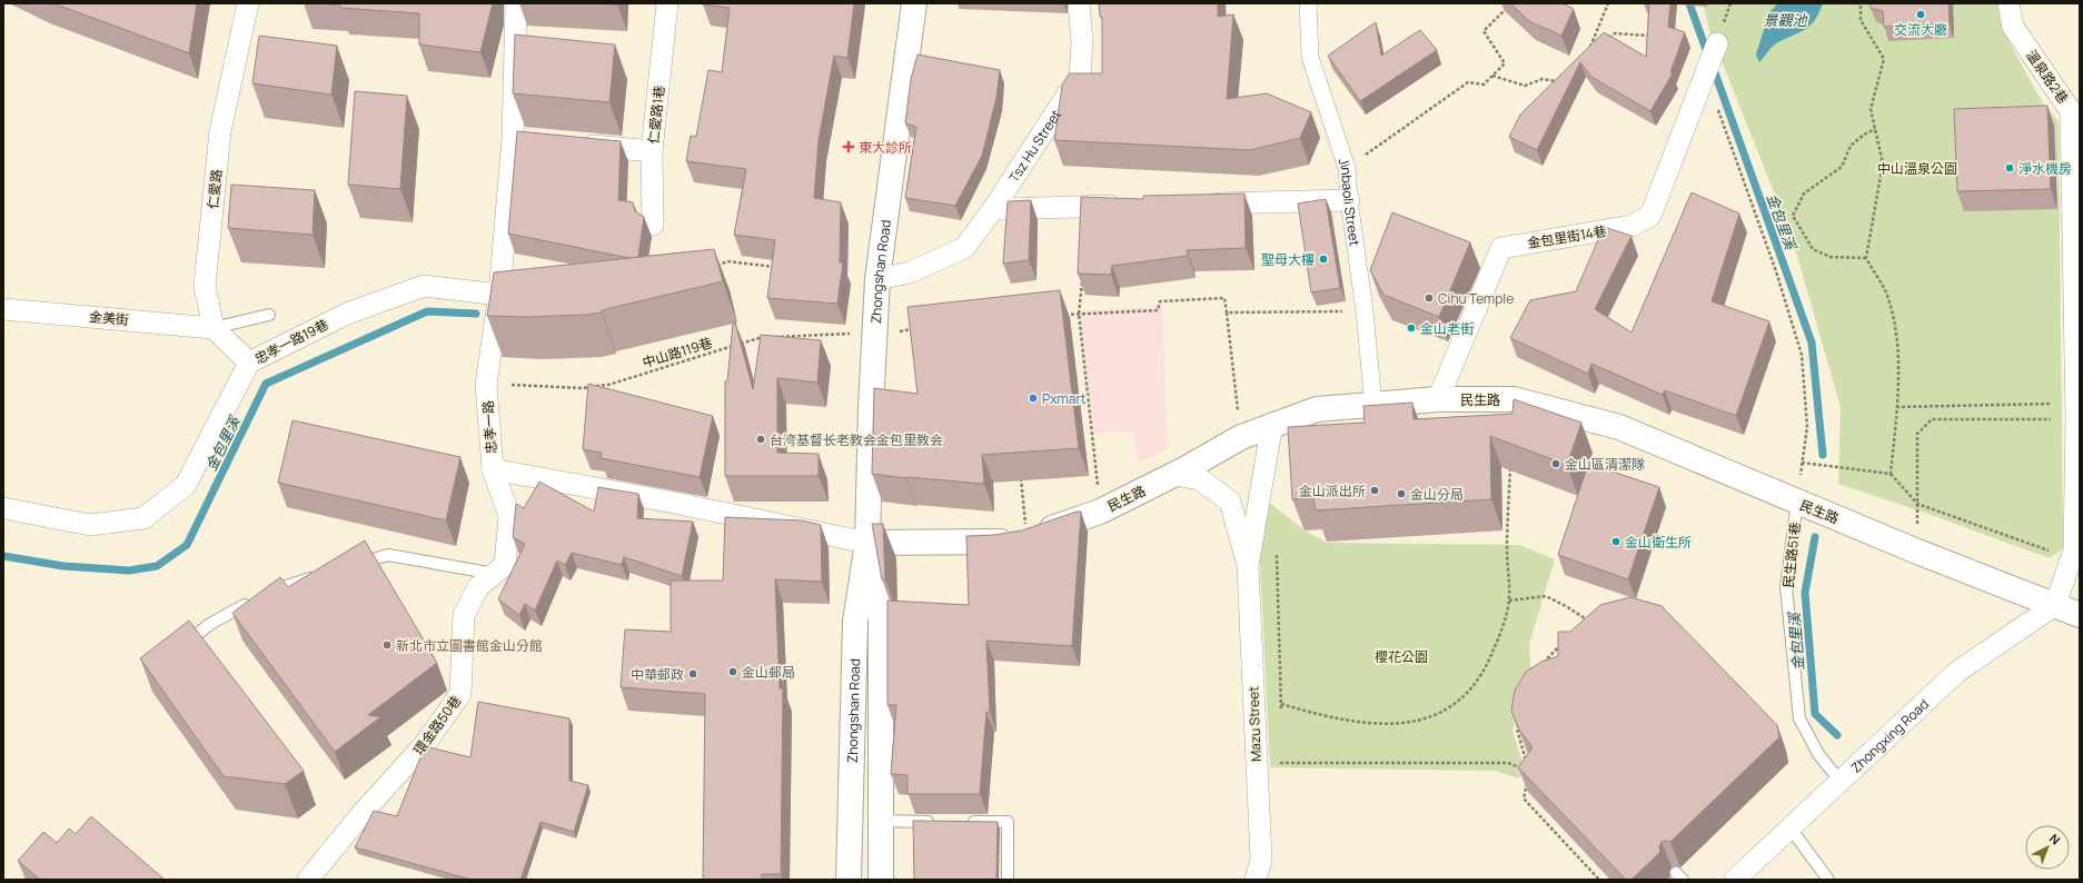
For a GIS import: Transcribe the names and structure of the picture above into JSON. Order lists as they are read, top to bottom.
{
  "streets": {
    "street": [
      "溫泉路2巷",
      "仁愛路1巷",
      "Tsz Hu Street",
      "仁愛路",
      "Jinbaoli Street",
      "金包里街14巷",
      "Zhongshan Road",
      "金美街",
      "忠孝一路19巷",
      "民生路",
      "忠孝一路",
      "Mazu Street",
      "環金路50巷",
      "Zhongxing Road"
    ],
    "lane": ["民生路51巷"],
    "path": ["中山路119巷"]
  },
  "crossings": [
    ["溫泉路2巷", "民生路"],
    ["溫泉路2巷", "Zhongxing Road"],
    ["Tsz Hu Street", "Zhongshan Road"],
    ["仁愛路", "金美街"],
    ["Jinbaoli Street", "民生路"],
    ["金包里街14巷", "民生路"],
    ["Zhongshan Road", "民生路"],
    ["Zhongshan Road", "忠孝一路"],
    ["忠孝一路19巷", "忠孝一路"],
    ["中山路119巷", "忠孝一路"],
    ["民生路", "忠孝一路"],
    ["民生路", "民生路51巷"],
    ["民生路", "Mazu Street"],
    ["民生路", "Zhongxing Road"],
    ["忠孝一路", "環金路50巷"],
    ["民生路51巷", "Zhongxing Road"]
  ],
  "water": ["景觀池", "金包里溪"],
  "parks": ["中山溫泉公園", "櫻花公園"],
  "places": {
    "other": [
      "交流大廳",
      "淨水機房",
      "聖母大樓",
      "Cihu Temple",
      "金山老街",
      "Pxmart",
      "台湾基督长老教会金包里教会",
      "金山區清潔隊",
      "金山派出所",
      "金山分局",
      "金山衛生所",
      "新北市立圖書館金山分館",
      "金山郵局",
      "中華郵政"
    ],
    "health": ["東大診所"]
  },
  "north": "top right"
}
